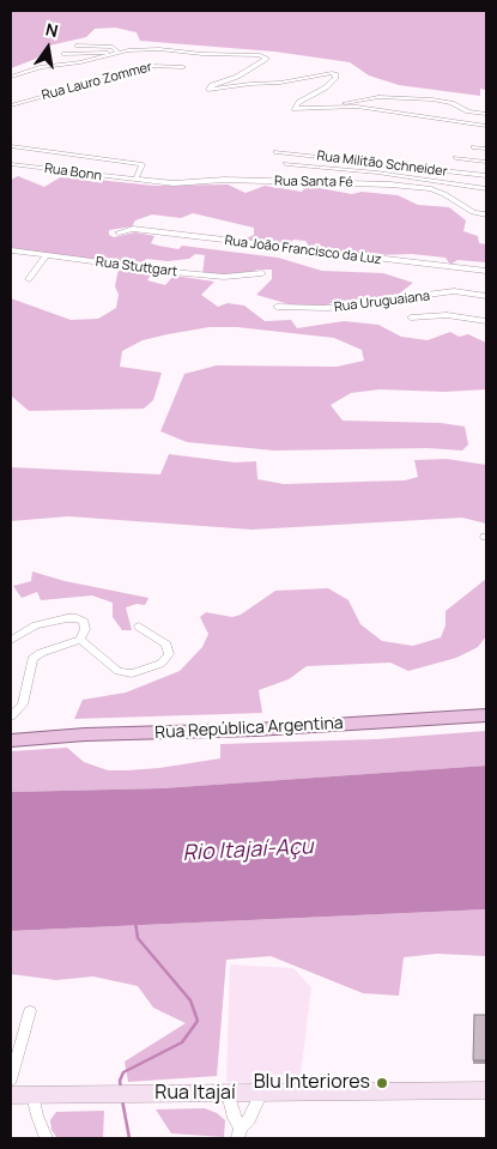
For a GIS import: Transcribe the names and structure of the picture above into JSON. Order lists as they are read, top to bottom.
{
  "streets": {
    "main road": ["Rua República Argentina", "Rua Itajaí"],
    "street": [
      "Rua Lauro Zommer",
      "Rua Militão Schneider",
      "Rua Bonn",
      "Rua Santa Fé",
      "Rua João Francisco da Luz",
      "Rua Stuttgart",
      "Rua Uruguaiana"
    ]
  },
  "crossings": [
    ["Rua Bonn", "Rua Santa Fé"]
  ],
  "water": ["Rio Itajaí-Açu"],
  "places": ["Blu Interiores"],
  "north": "top"
}
